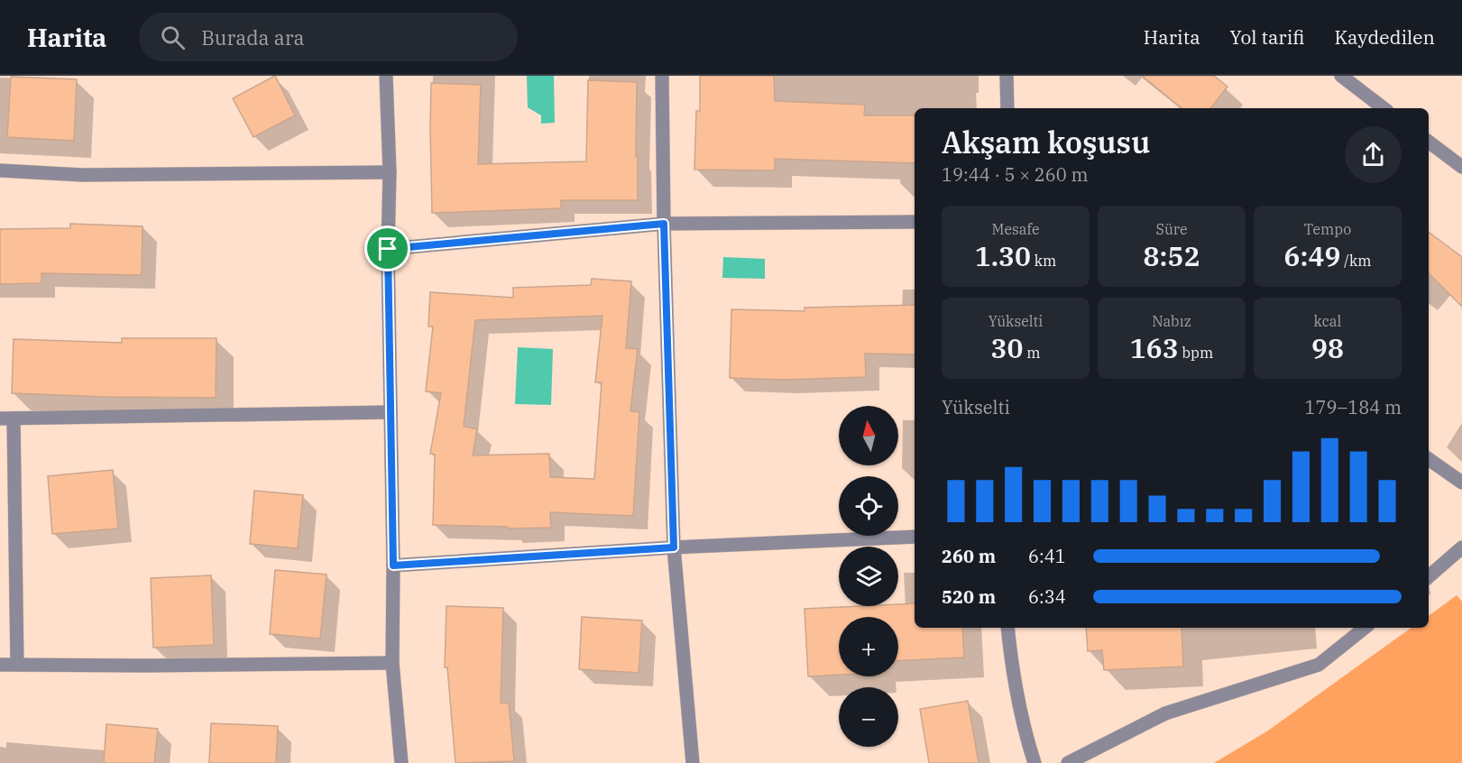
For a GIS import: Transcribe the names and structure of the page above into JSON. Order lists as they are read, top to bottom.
{
  "north": "top",
  "page": {
    "header": "Harita",
    "search": "Burada ara",
    "nav": ["Harita", "Yol tarifi", "Kaydedilen"],
    "heading": ["Akşam koşusu", "19:44 · 5 × 260 m"],
    "stats": [
      ["Mesafe", "1.30 km"],
      ["Süre", "8:52"],
      ["Tempo", "6:49 /km"],
      ["Yükselti", "30 m"],
      ["Nabız", "163 bpm"],
      ["kcal", "98"]
    ],
    "chart": ["Yükselti", "179–184 m"],
    "map_buttons": ["+", "−"],
    "list": [
      {
        "name": "260 m",
        "note": "6:41"
      },
      {
        "name": "520 m",
        "note": "6:34"
      }
    ]
  }
}
